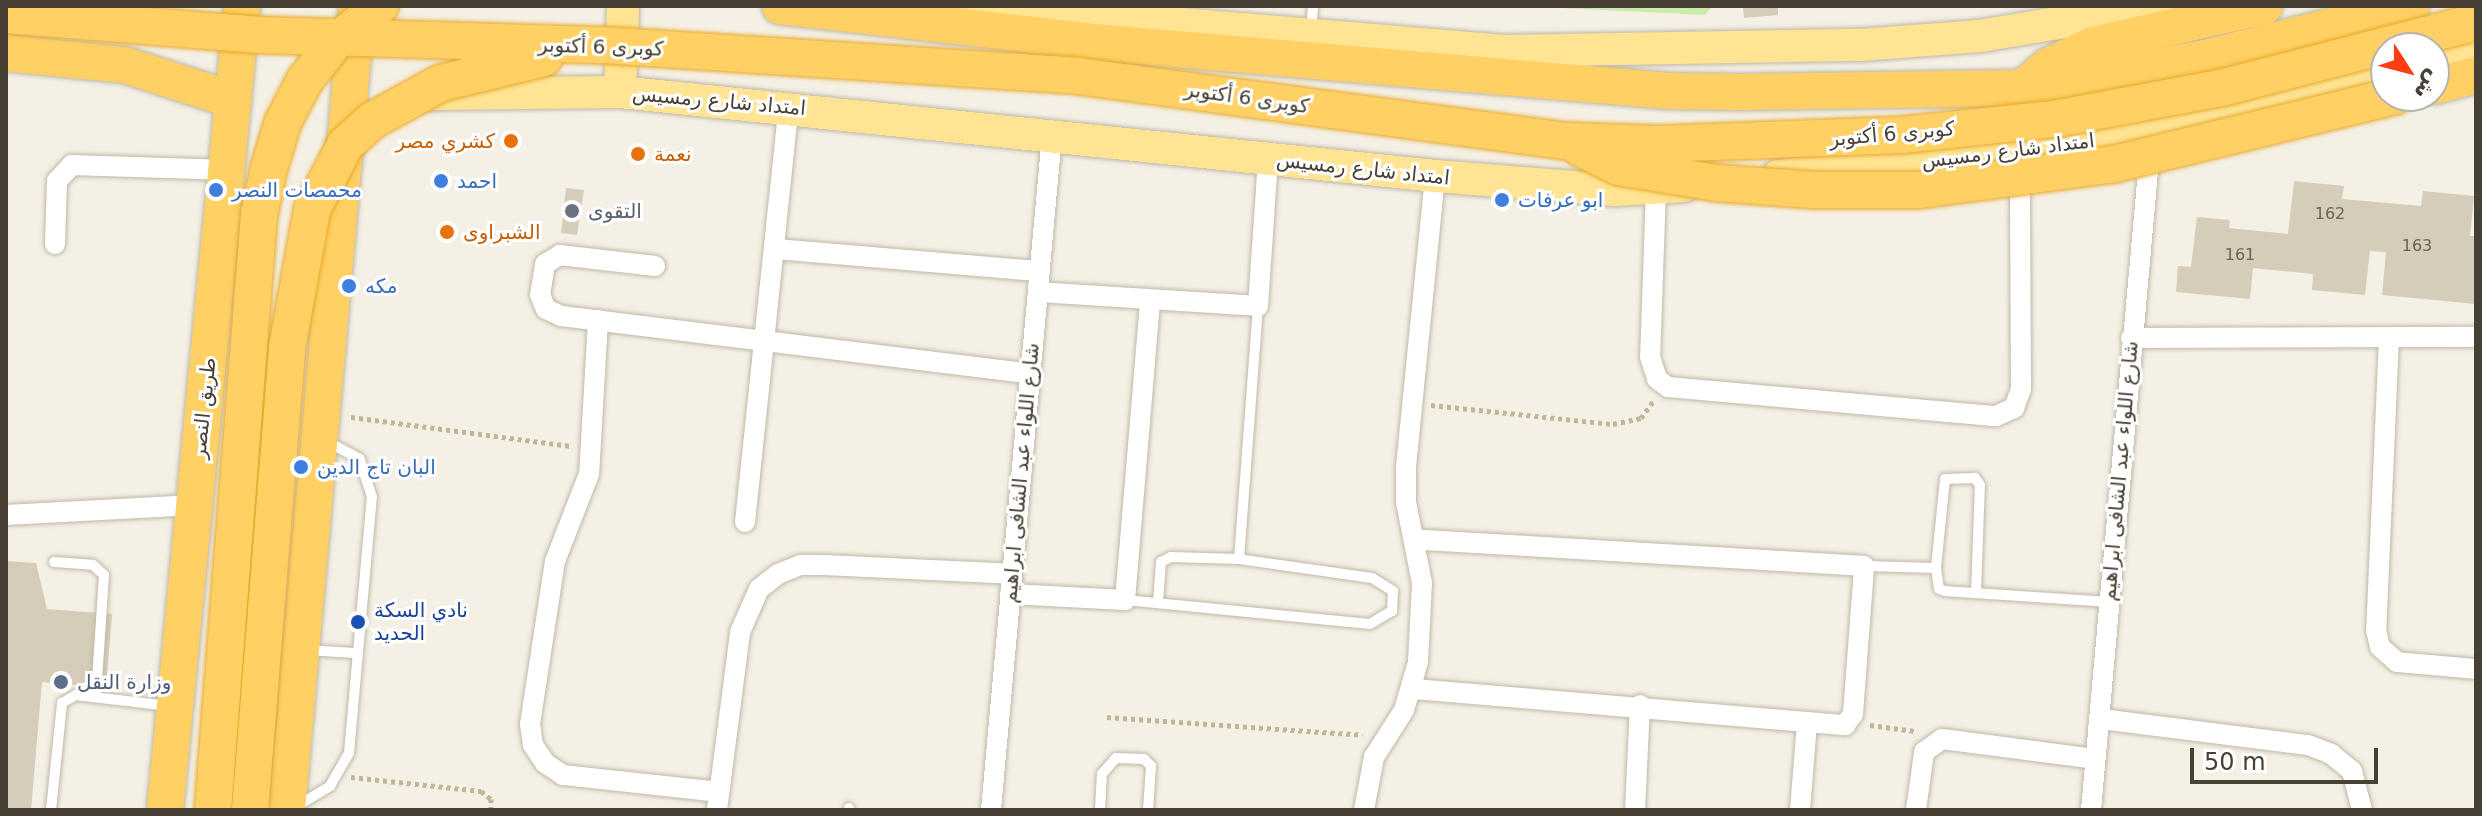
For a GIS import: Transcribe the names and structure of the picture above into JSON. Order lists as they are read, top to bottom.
{
  "streets": {
    "highway": ["كوبرى 6 أكتوبر", "طريق النصر"],
    "main road": ["امتداد شارع رمسيس"],
    "street": ["شارع اللواء عبد الشافى ابراهيم"]
  },
  "crossings": [
    ["امتداد شارع رمسيس", "شارع اللواء عبد الشافى ابراهيم"]
  ],
  "places": [
    "كشري مصر",
    "نعمة",
    "احمد",
    "محمصات النصر",
    "ابو عرفات",
    "التقوى",
    "الشبراوى",
    "مكه",
    "البان تاج الدين",
    "نادي السكة الحديد",
    "وزارة النقل"
  ],
  "house_numbers": ["162", "163", "161"],
  "scale_bar": "50 m",
  "north": "bottom right"
}
